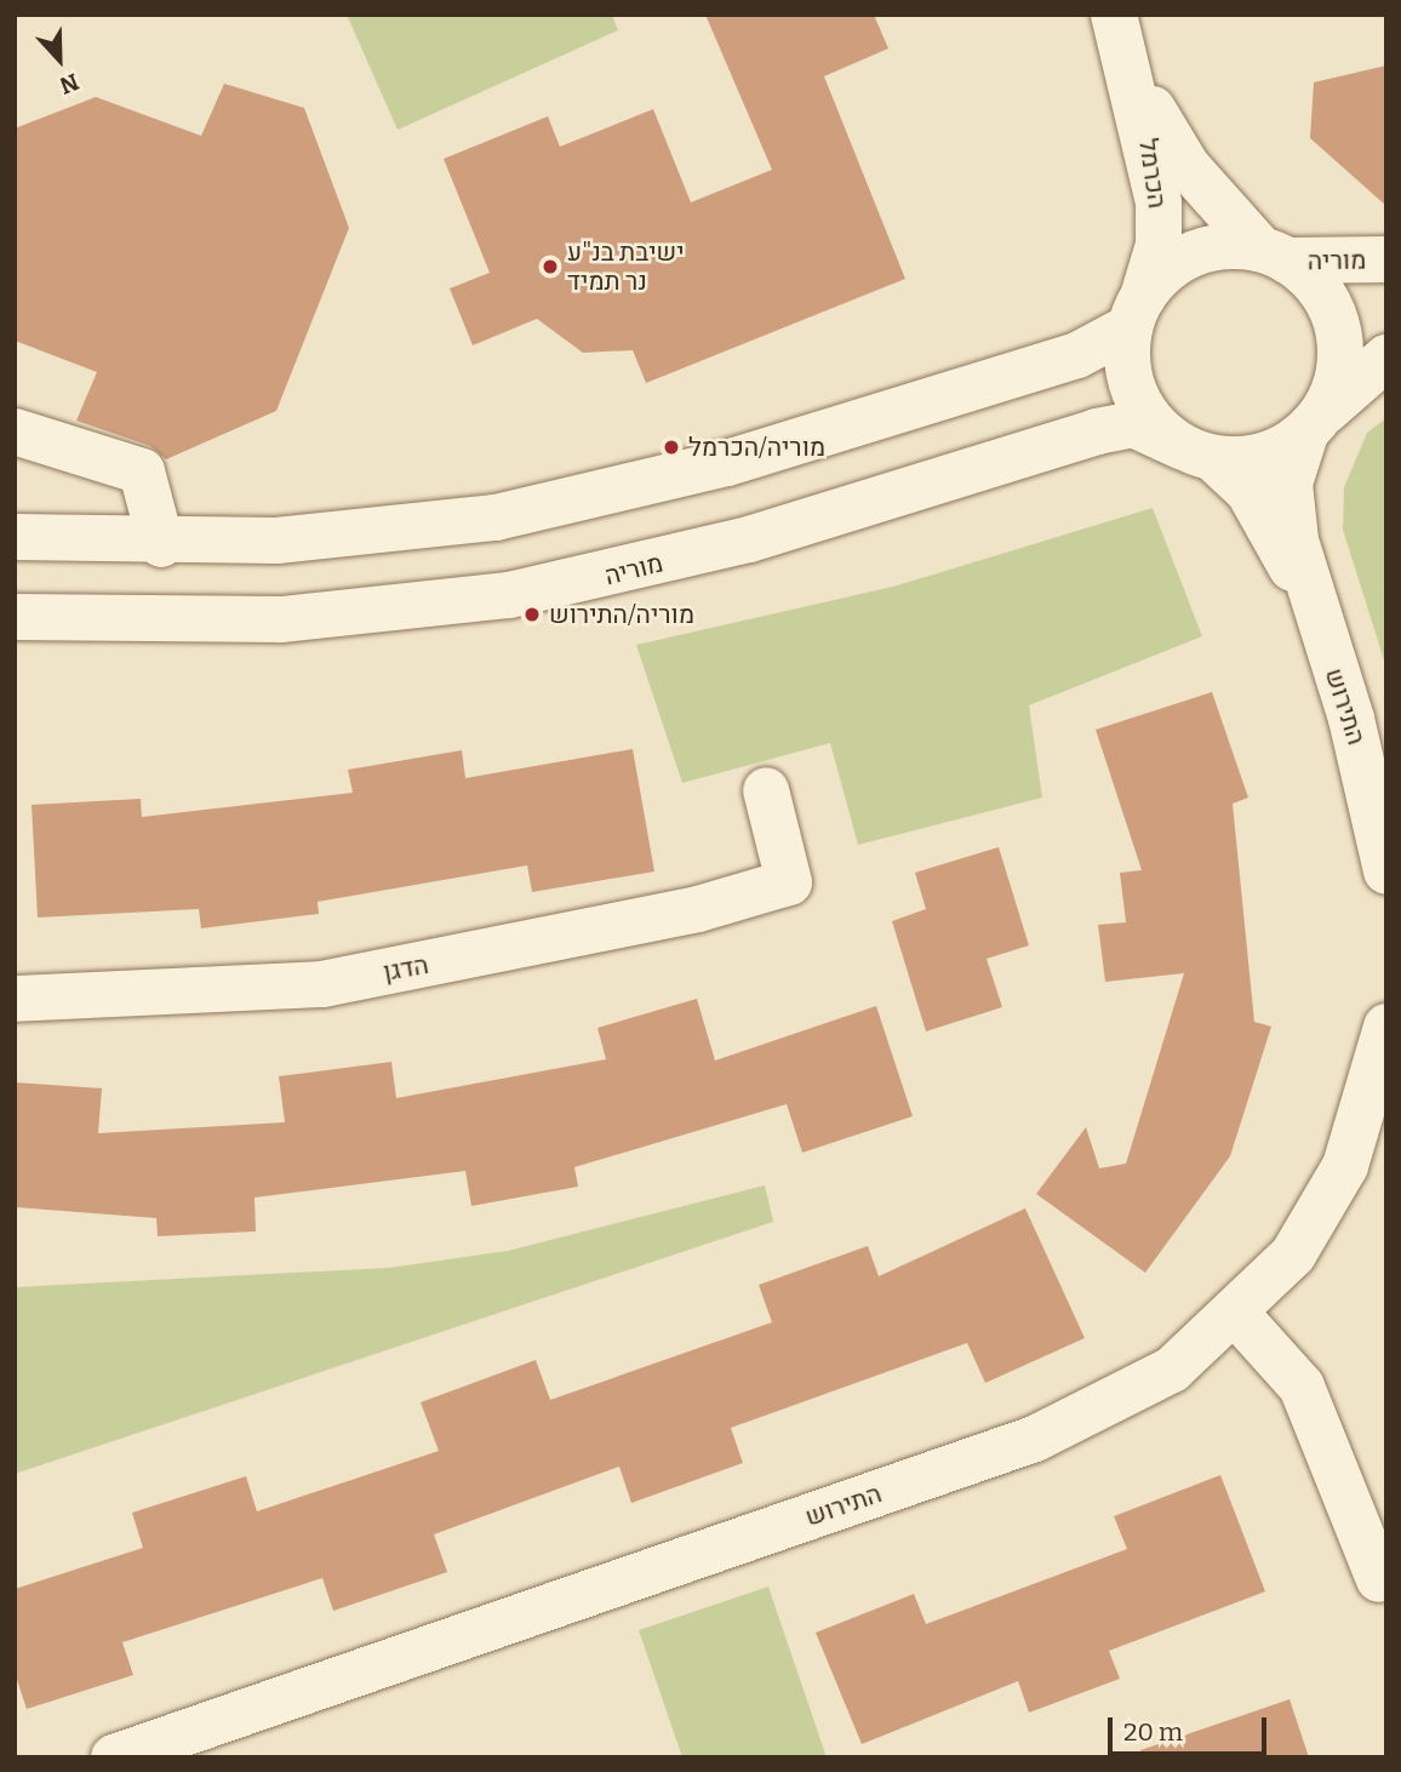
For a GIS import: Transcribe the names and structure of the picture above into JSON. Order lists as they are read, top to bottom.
{
  "streets": {
    "street": [
      "הכרמל",
      "מוריה",
      "התירוש",
      "הדגן"
    ]
  },
  "crossings": [
    ["הכרמל", "מוריה"],
    ["הכרמל", "התירוש"],
    ["מוריה", "התירוש"]
  ],
  "places": ["ישיבת בנ\"ע נר תמיד", "מוריה/הכרמל", "מוריה/התירוש"],
  "scale_bar": "20 m",
  "north": "bottom"
}
